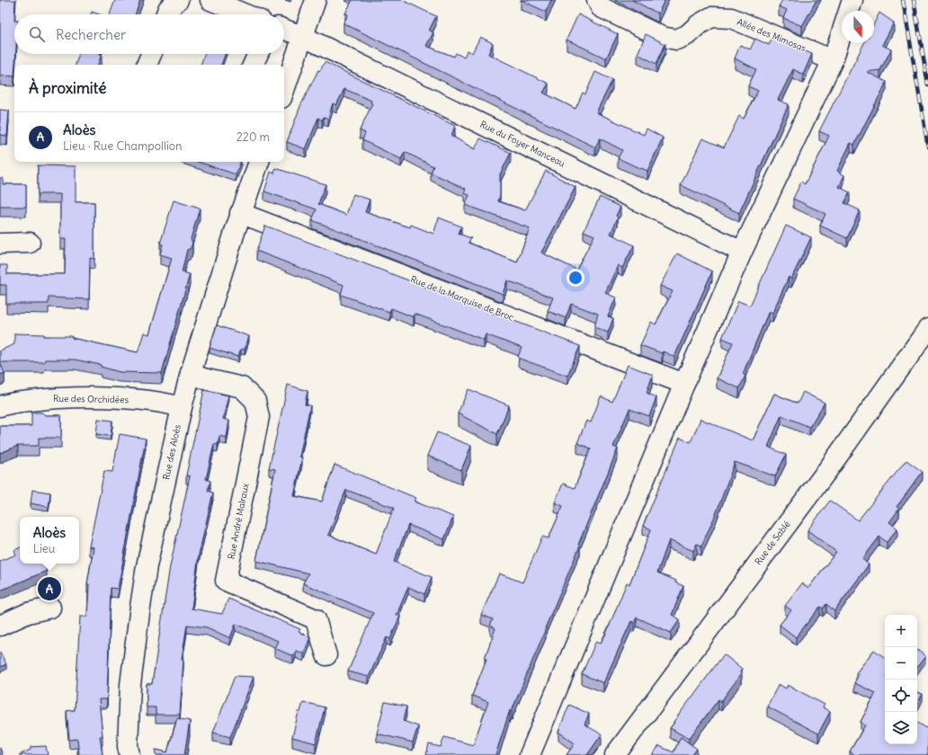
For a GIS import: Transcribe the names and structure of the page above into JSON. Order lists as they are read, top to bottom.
{
  "streets": {
    "street": [
      "Allée des Mimosas",
      "Rue du Foyer Manceau",
      "Rue de la Marquise de Broc",
      "Rue des Orchidées",
      "Rue des Aloès",
      "Rue André Malraux",
      "Rue de Sablé"
    ]
  },
  "crossings": [
    ["Rue de la Marquise de Broc", "Rue des Aloès"],
    ["Rue des Orchidées", "Rue des Aloès"],
    ["Rue des Aloès", "Rue André Malraux"]
  ],
  "north": "bottom",
  "page": {
    "search": "Rechercher",
    "heading": "À proximité",
    "list": [
      {
        "mark": "A",
        "name": "Aloès",
        "note": "Lieu · Rue Champollion",
        "value": "220 m"
      }
    ],
    "popup": ["Aloès", "Lieu"],
    "pins": "A",
    "map_buttons": ["+", "−"]
  }
}
